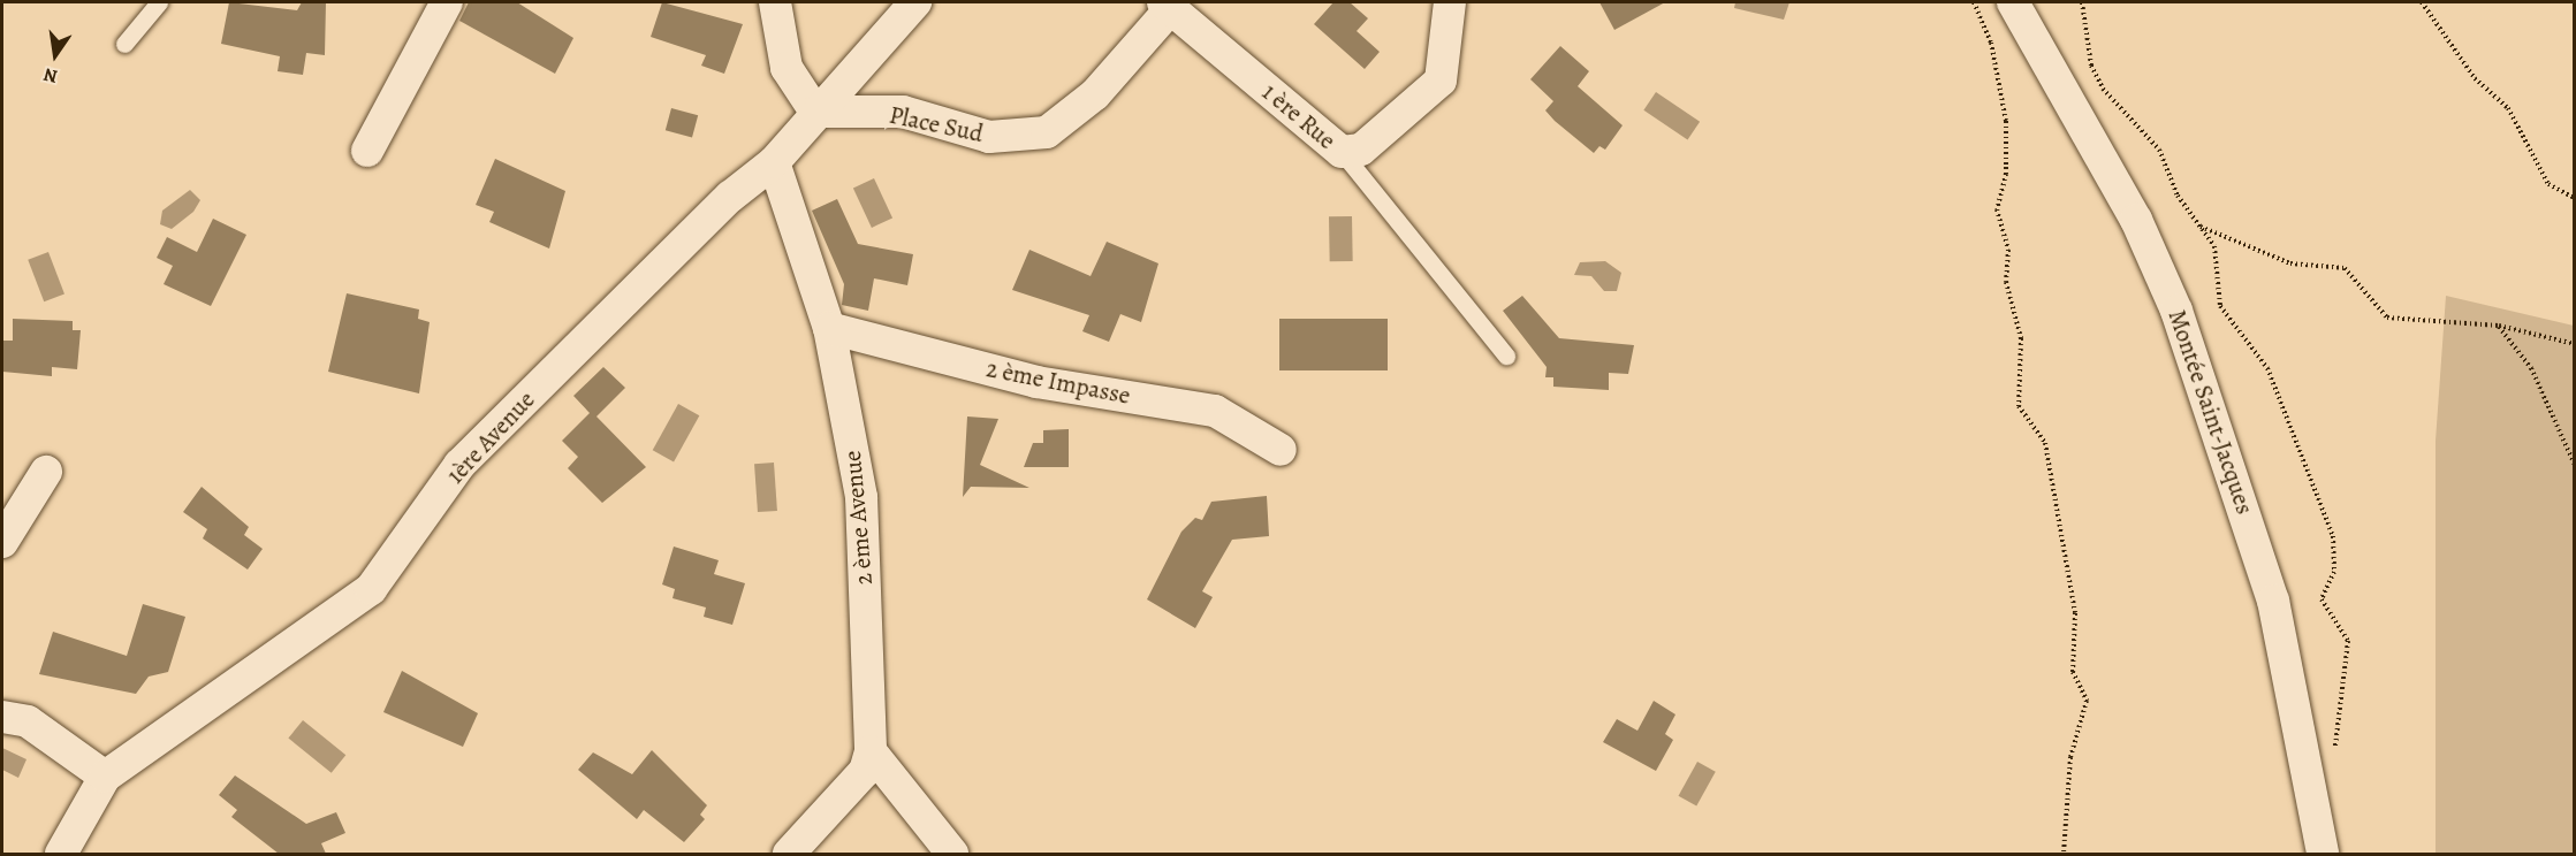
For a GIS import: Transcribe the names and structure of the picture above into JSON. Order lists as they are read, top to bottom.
{
  "streets": {
    "street": [
      "1 ère Rue",
      "Place Sud",
      "2 ème Impasse",
      "Montée Saint-Jacques",
      "1ère Avenue",
      "2 ème Avenue"
    ]
  },
  "crossings": [
    ["1 ère Rue", "Place Sud"],
    ["Place Sud", "1ère Avenue"],
    ["2 ème Impasse", "2 ème Avenue"],
    ["1ère Avenue", "2 ème Avenue"]
  ],
  "north": "bottom"
}
